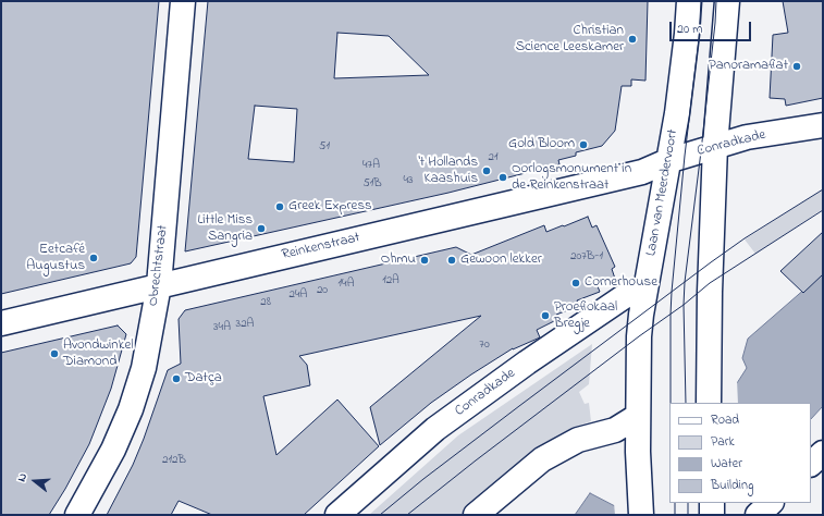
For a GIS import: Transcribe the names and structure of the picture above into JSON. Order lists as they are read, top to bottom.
{
  "streets": {
    "street": [
      "Conradkade",
      "Laan van Meerdervoort",
      "Reinkenstraat",
      "Obrechtstraat"
    ]
  },
  "crossings": [
    ["Conradkade", "Laan van Meerdervoort"],
    ["Conradkade", "Reinkenstraat"],
    ["Reinkenstraat", "Obrechtstraat"]
  ],
  "places": [
    "Christian Science Leeskamer",
    "Panoramaflat",
    "Gold Bloom",
    "'t Hollands Kaashuis",
    "Oorlogsmonument in de Reinkenstraat",
    "Greek Express",
    "Little Miss Sangria",
    "Eetcafé Augustus",
    "Ohmu",
    "Gewoon lekker",
    "Cornerhouse",
    "Proeflokaal Bregje",
    "Avondwinkel Diamond",
    "Datça"
  ],
  "house_numbers": [
    "51",
    "21",
    "47A",
    "43",
    "51B",
    "207B-1",
    "12A",
    "14A",
    "20",
    "24A",
    "28",
    "32A",
    "34A",
    "70",
    "212B"
  ],
  "legend": [
    "Road",
    "Park",
    "Water",
    "Building"
  ],
  "scale_bar": "20 m",
  "north": "left"
}
